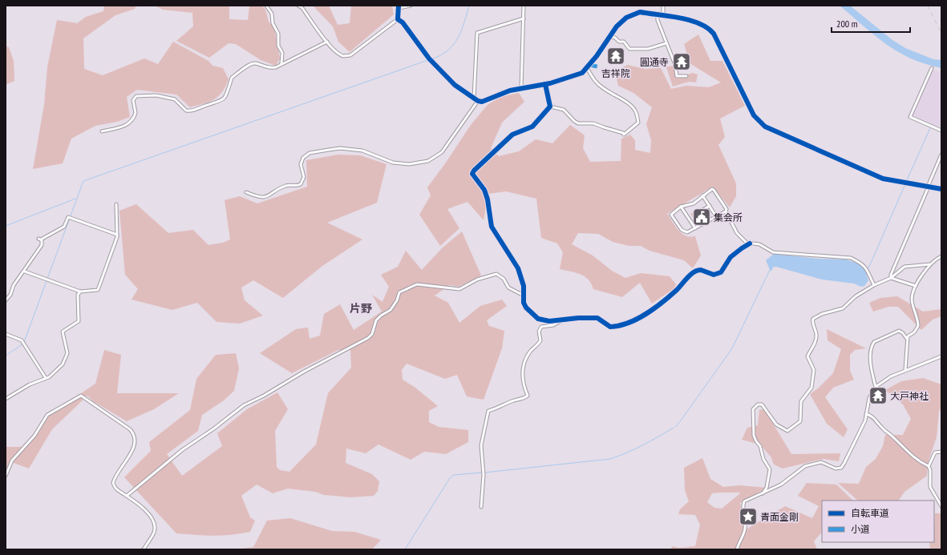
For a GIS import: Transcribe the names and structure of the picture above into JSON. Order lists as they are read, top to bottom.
{
  "districts": ["片野"],
  "places": {
    "temple": ["吉祥院", "圓通寺", "大戸神社"],
    "public building": ["集会所"],
    "place": ["青面金剛"]
  },
  "legend": ["自転車道", "小道"],
  "scale_bar": "200 m"
}
